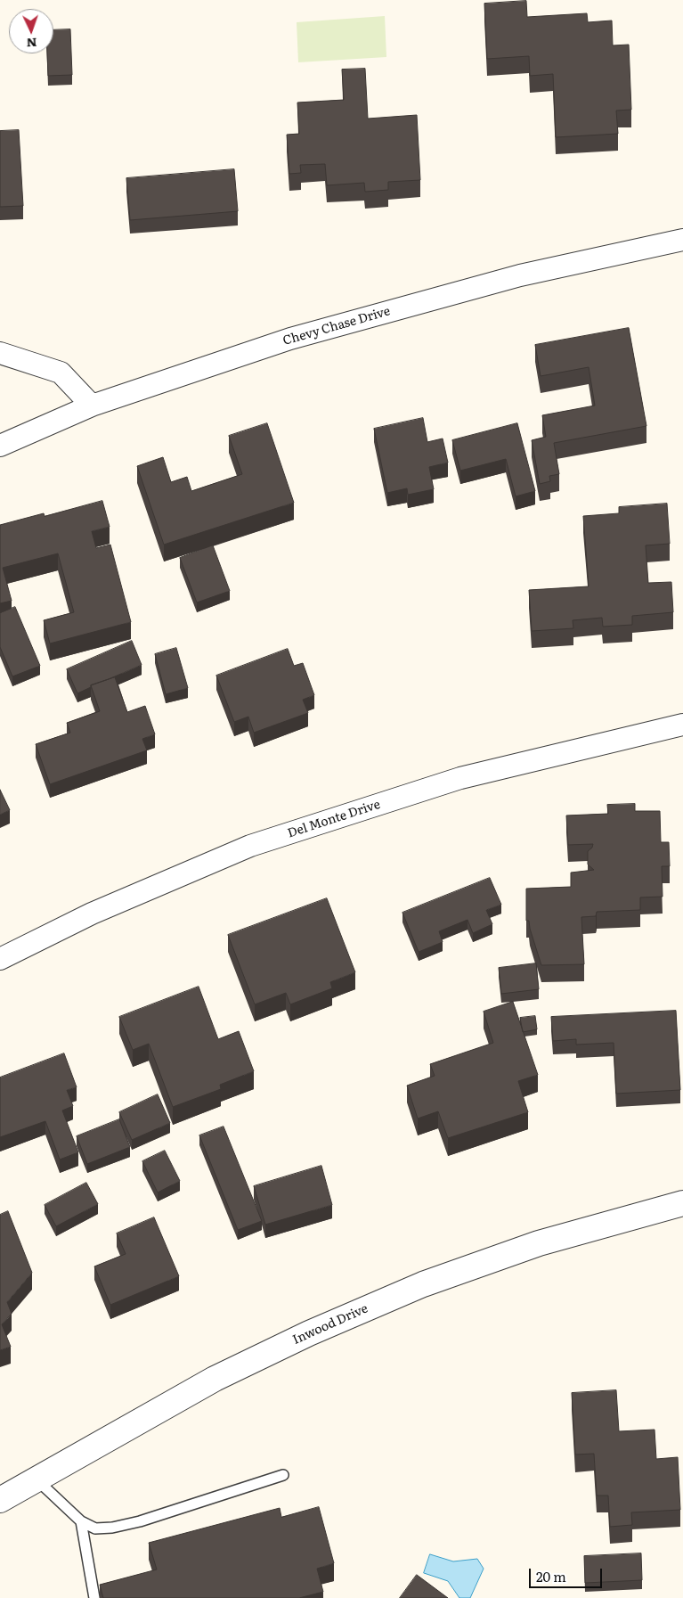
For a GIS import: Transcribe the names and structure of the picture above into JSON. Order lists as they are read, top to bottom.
{
  "streets": {
    "street": ["Chevy Chase Drive", "Del Monte Drive", "Inwood Drive"]
  },
  "scale_bar": "20 m",
  "north": "bottom"
}
